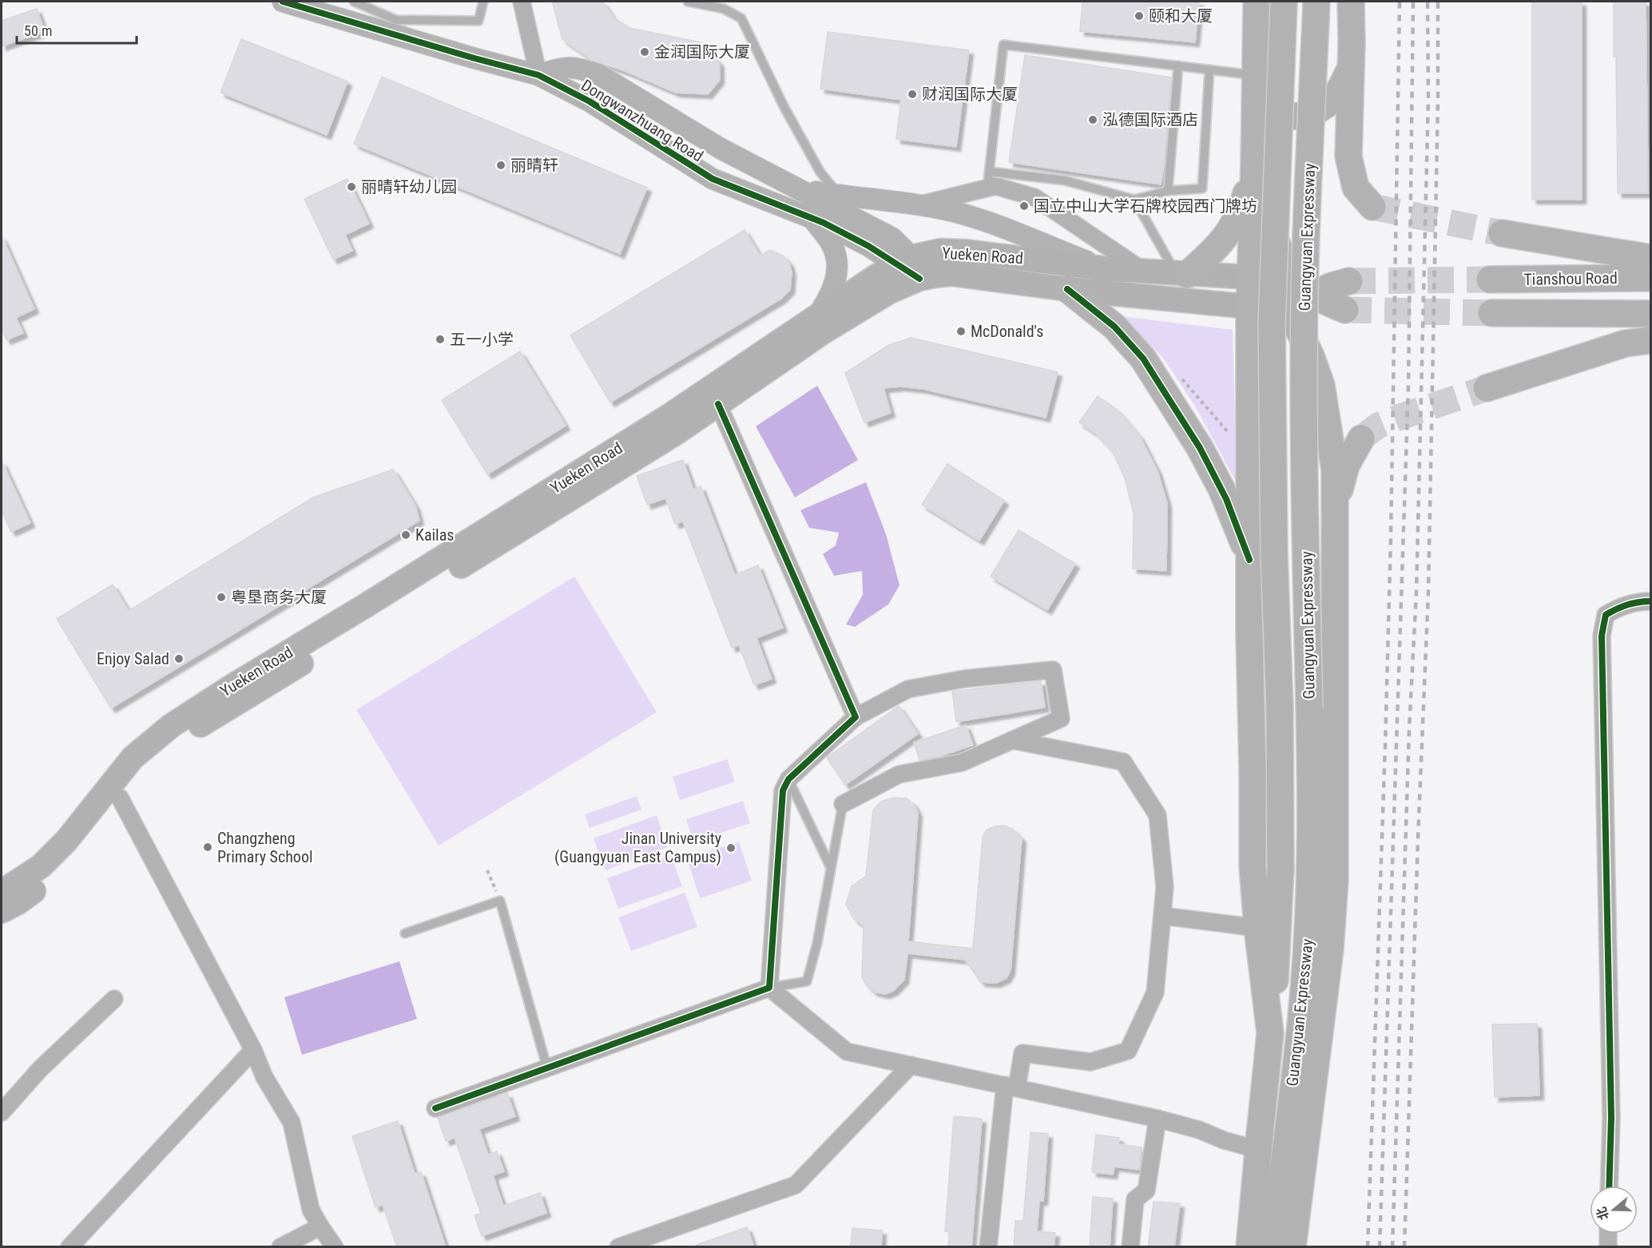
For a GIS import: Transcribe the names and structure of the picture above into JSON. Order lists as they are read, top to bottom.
{
  "streets": {
    "highway": ["Guangyuan Expressway", "Tianshou Road"],
    "main road": ["Yueken Road"],
    "street": ["Dongwanzhuang Road"]
  },
  "crossings": [
    ["Dongwanzhuang Road", "Yueken Road"]
  ],
  "places": [
    "颐和大厦",
    "金润国际大厦",
    "财润国际大厦",
    "泓德国际酒店",
    "丽晴轩",
    "丽晴轩幼儿园",
    "国立中山大学石牌校园西门牌坊",
    "McDonald's",
    "五一小学",
    "Kailas",
    "粤垦商务大厦",
    "Enjoy Salad",
    "Changzheng Primary School",
    "Jinan University (Guangyuan East Campus)"
  ],
  "scale_bar": "50 m",
  "north": "left"
}
